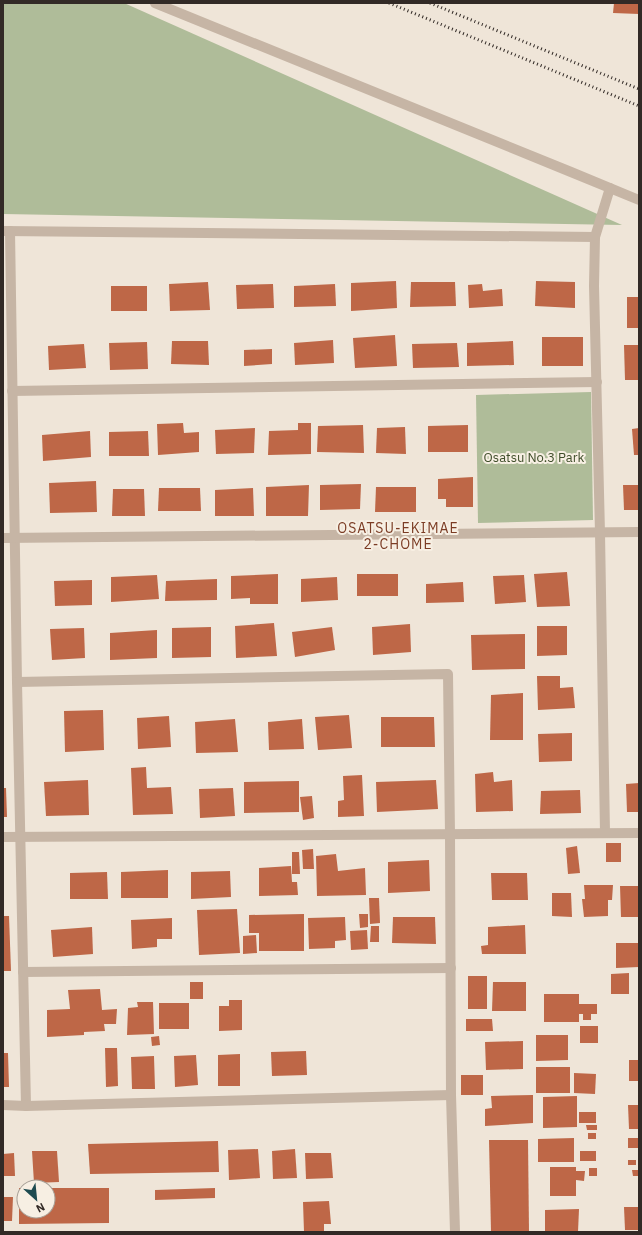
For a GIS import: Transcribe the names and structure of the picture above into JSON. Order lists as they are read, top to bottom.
{
  "districts": ["OSATSU-EKIMAE 2-CHOME"],
  "parks": ["Osatsu No.3 Park"],
  "north": "bottom right"
}
